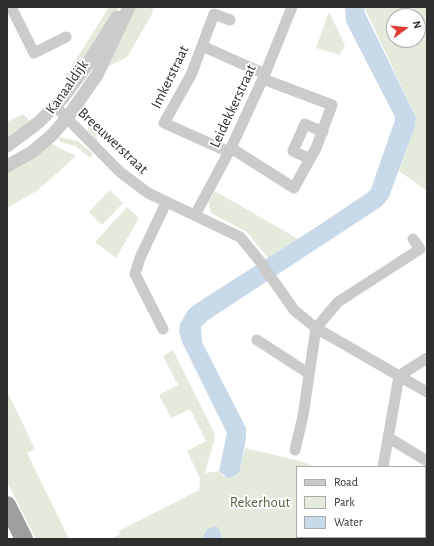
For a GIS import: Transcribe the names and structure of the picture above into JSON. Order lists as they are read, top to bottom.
{
  "streets": {
    "street": [
      "Imkerstraat",
      "Kanaaldijk",
      "Leidekkerstraat",
      "Breeuwerstraat"
    ]
  },
  "crossings": [
    ["Imkerstraat", "Leidekkerstraat"],
    ["Kanaaldijk", "Breeuwerstraat"],
    ["Leidekkerstraat", "Breeuwerstraat"]
  ],
  "parks": ["Rekerhout"],
  "legend": ["Road", "Park", "Water"],
  "north": "right"
}
